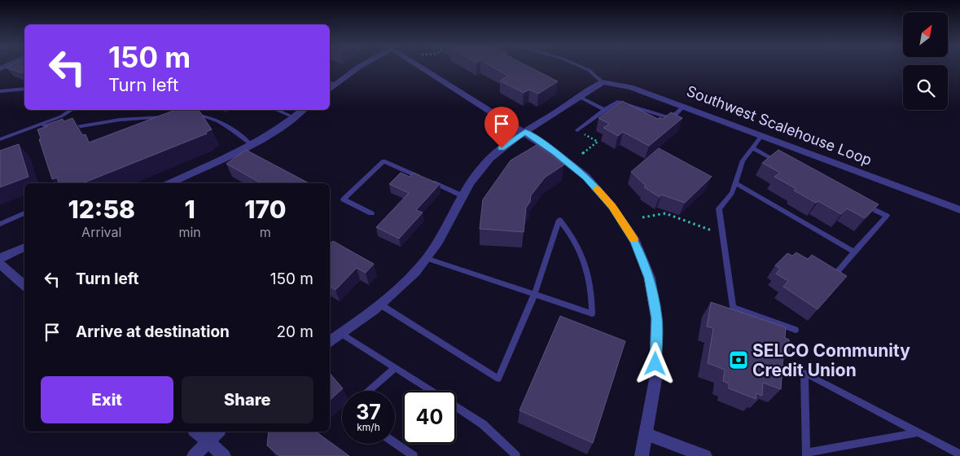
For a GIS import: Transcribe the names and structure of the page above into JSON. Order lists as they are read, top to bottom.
{
  "streets": {
    "street": ["Southwest Scalehouse Loop"]
  },
  "places": {
    "bank": ["SELCO Community Credit Union"]
  },
  "north": "top right",
  "page": {
    "turn": ["150 m", "Turn left"],
    "eta": [
      "12:58",
      "Arrival",
      "1",
      "min",
      "170",
      "m"
    ],
    "list": [
      {
        "name": "Turn left",
        "value": "150 m"
      },
      {
        "name": "Arrive at destination",
        "value": "20 m"
      }
    ],
    "buttons": ["Exit", "Share"],
    "speed": "37 km/h",
    "limit": "40"
  }
}
